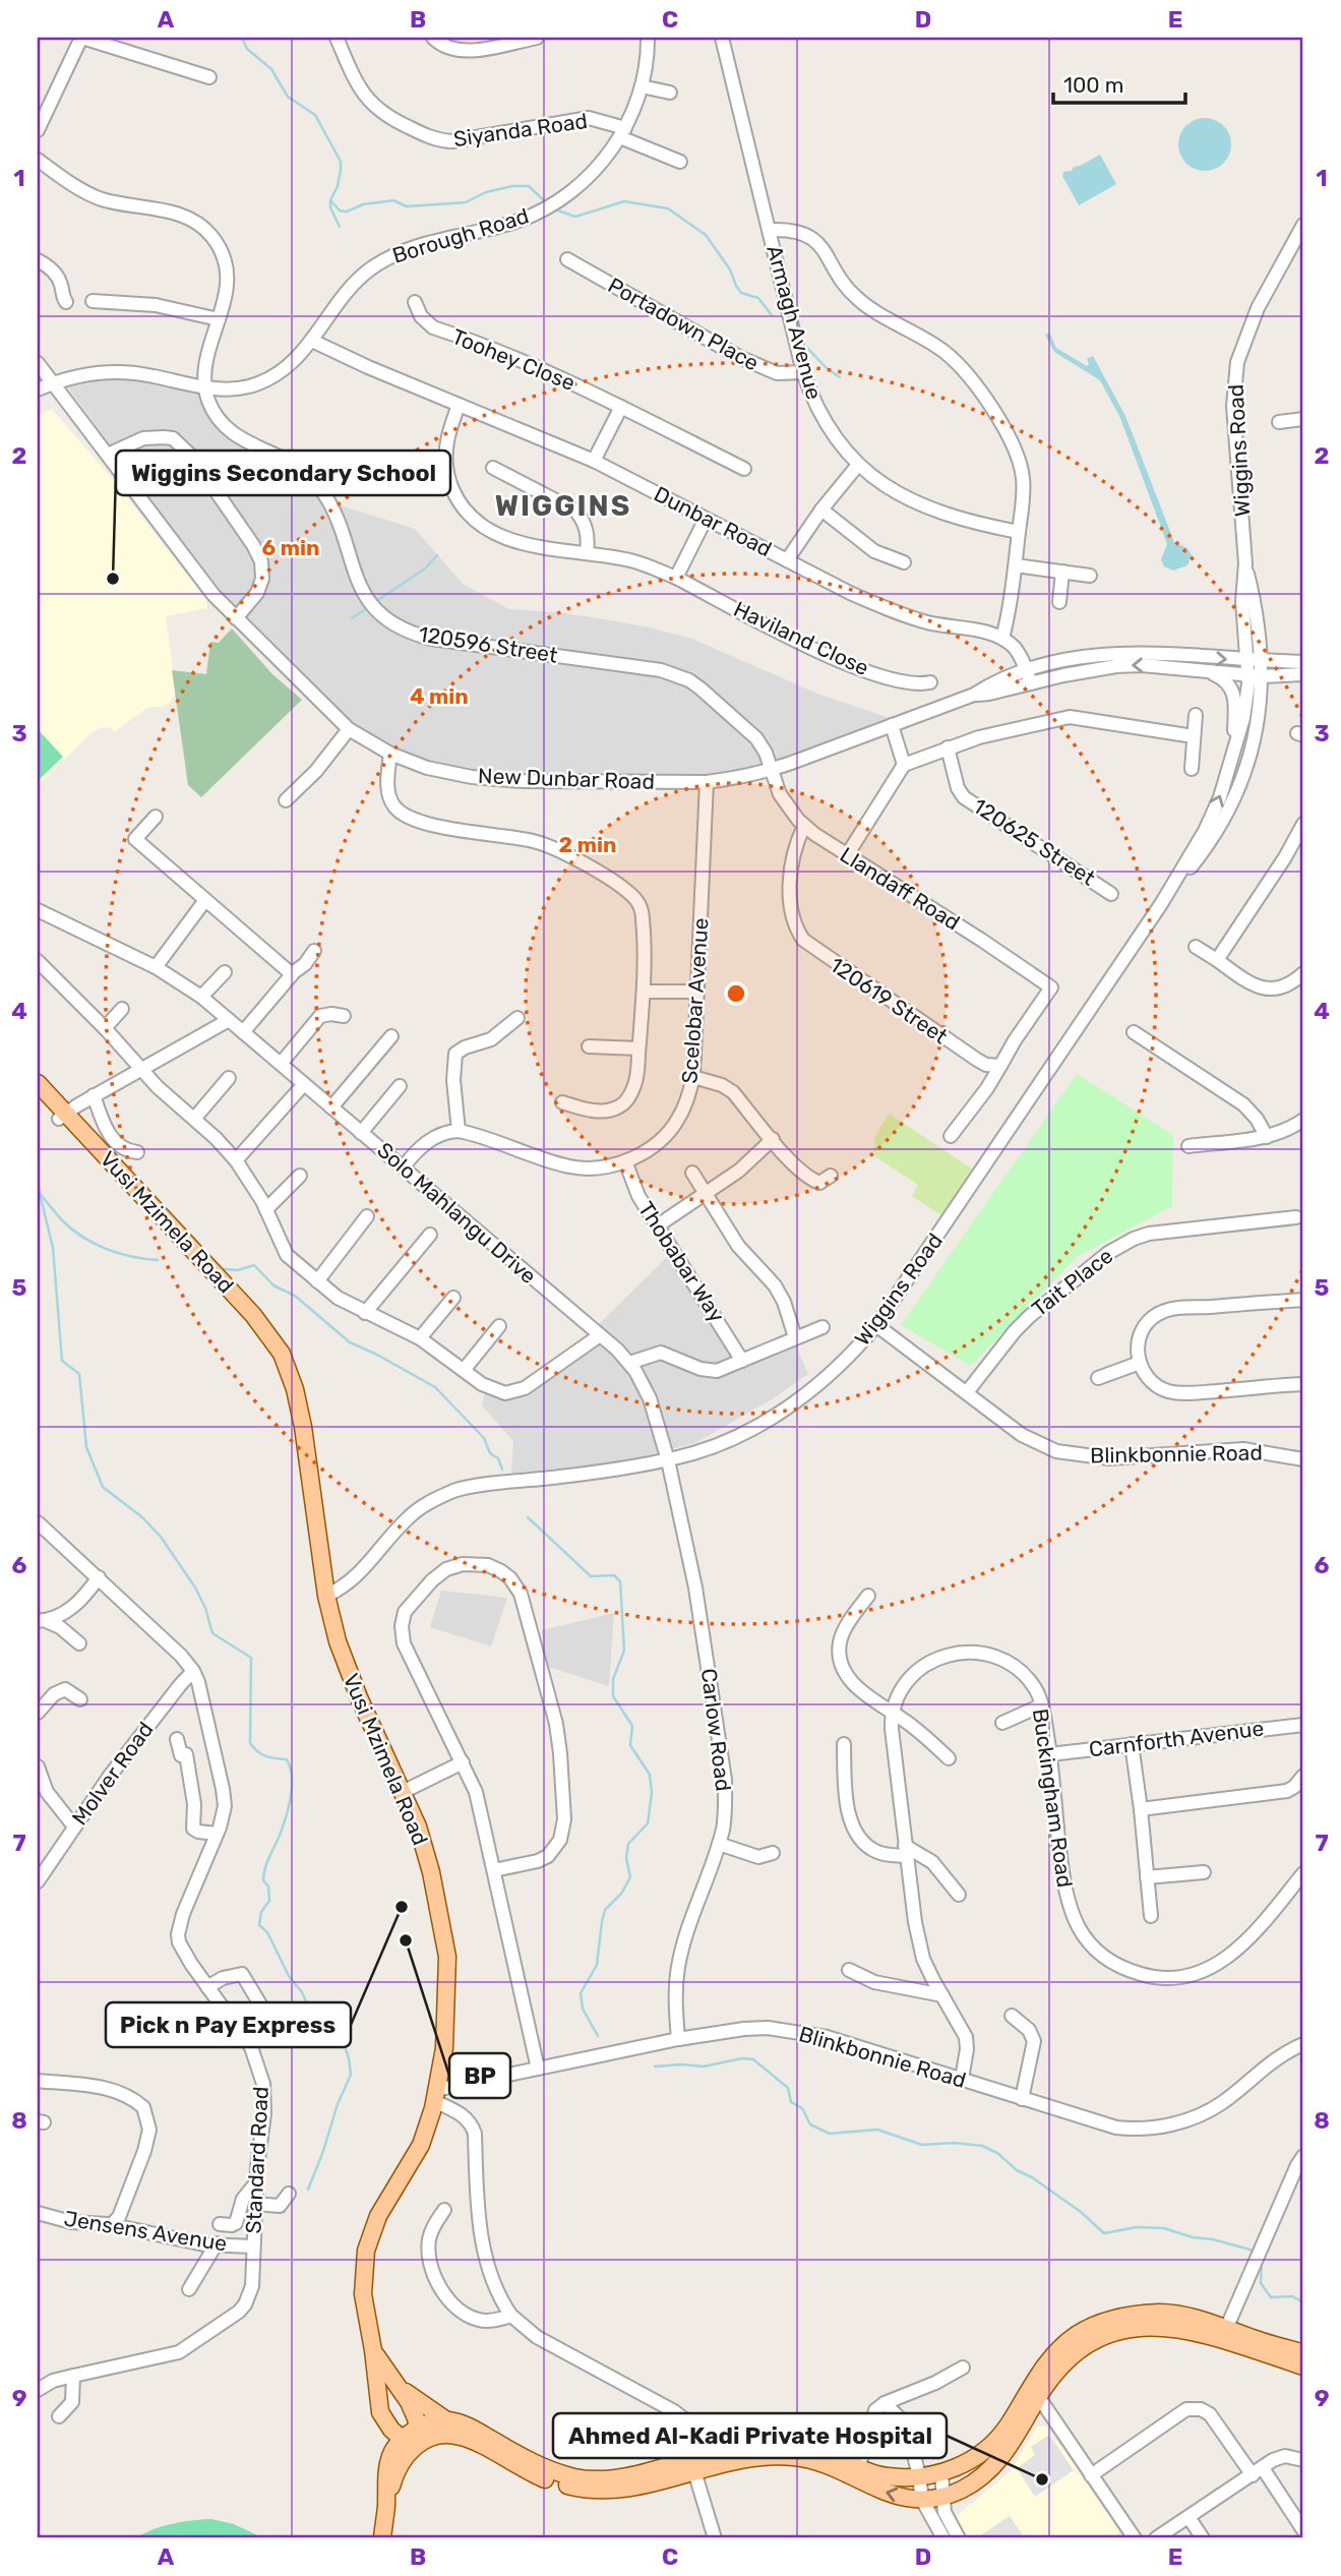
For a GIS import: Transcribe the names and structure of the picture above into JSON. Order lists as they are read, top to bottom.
{
  "streets": {
    "main road": ["Vusi Mzimela Road"],
    "street": [
      "Siyanda Road",
      "Borough Road",
      "Armagh Avenue",
      "Portadown Place",
      "Toohey Close",
      "Wiggins Road",
      "Dunbar Road",
      "Haviland Close",
      "120596 Street",
      "New Dunbar Road",
      "120625 Street",
      "Llandaff Road",
      "Scelobar Avenue",
      "120619 Street",
      "Solo Mahlangu Drive",
      "Thobabar Way",
      "Tait Place",
      "Blinkbonnie Road",
      "Carlow Road",
      "Carnforth Avenue",
      "Molver Road",
      "Buckingham Road",
      "Standard Road",
      "Jensens Avenue"
    ]
  },
  "crossings": [
    ["Siyanda Road", "Borough Road"],
    ["Borough Road", "Dunbar Road"],
    ["Borough Road", "120596 Street"],
    ["Borough Road", "New Dunbar Road"],
    ["Armagh Avenue", "Portadown Place"],
    ["Wiggins Road", "Solo Mahlangu Drive"],
    ["Wiggins Road", "Vusi Mzimela Road"],
    ["Wiggins Road", "Blinkbonnie Road"],
    ["Wiggins Road", "Carlow Road"],
    ["Dunbar Road", "Haviland Close"],
    ["120596 Street", "New Dunbar Road"],
    ["120596 Street", "Llandaff Road"],
    ["New Dunbar Road", "Llandaff Road"],
    ["New Dunbar Road", "Scelobar Avenue"],
    ["Llandaff Road", "120619 Street"],
    ["Scelobar Avenue", "Thobabar Way"],
    ["Solo Mahlangu Drive", "Carlow Road"],
    ["Vusi Mzimela Road", "Blinkbonnie Road"],
    ["Tait Place", "Blinkbonnie Road"],
    ["Blinkbonnie Road", "Carlow Road"],
    ["Carnforth Avenue", "Buckingham Road"],
    ["Molver Road", "Standard Road"],
    ["Standard Road", "Jensens Avenue"]
  ],
  "districts": ["WIGGINS"],
  "places": [
    "Wiggins Secondary School",
    "Pick n Pay Express",
    "BP",
    "Ahmed Al-Kadi Private Hospital"
  ],
  "scale_bar": "100 m",
  "grid": {
    "columns": [
      "A",
      "B",
      "C",
      "D",
      "E"
    ],
    "rows": [
      "1",
      "2",
      "3",
      "4",
      "5",
      "6",
      "7",
      "8",
      "9"
    ]
  },
  "rings": ["6 min", "4 min", "2 min"]
}
